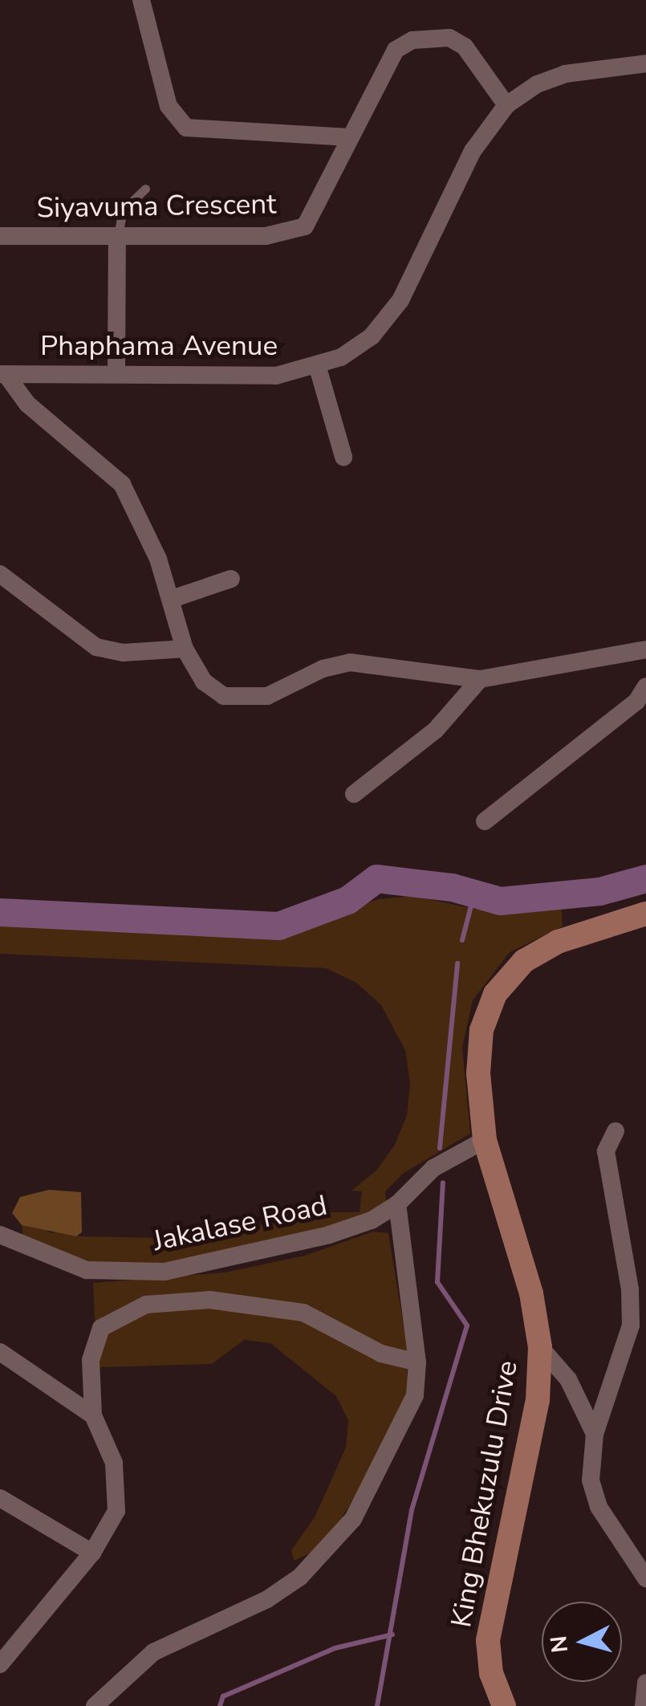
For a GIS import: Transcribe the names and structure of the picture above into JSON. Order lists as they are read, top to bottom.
{
  "streets": {
    "street": [
      "Siyavuma Crescent",
      "Phaphama Avenue",
      "Jakalase Road",
      "King Bhekuzulu Drive"
    ]
  },
  "crossings": [
    ["Siyavuma Crescent", "Phaphama Avenue"],
    ["Jakalase Road", "King Bhekuzulu Drive"]
  ],
  "north": "left"
}
